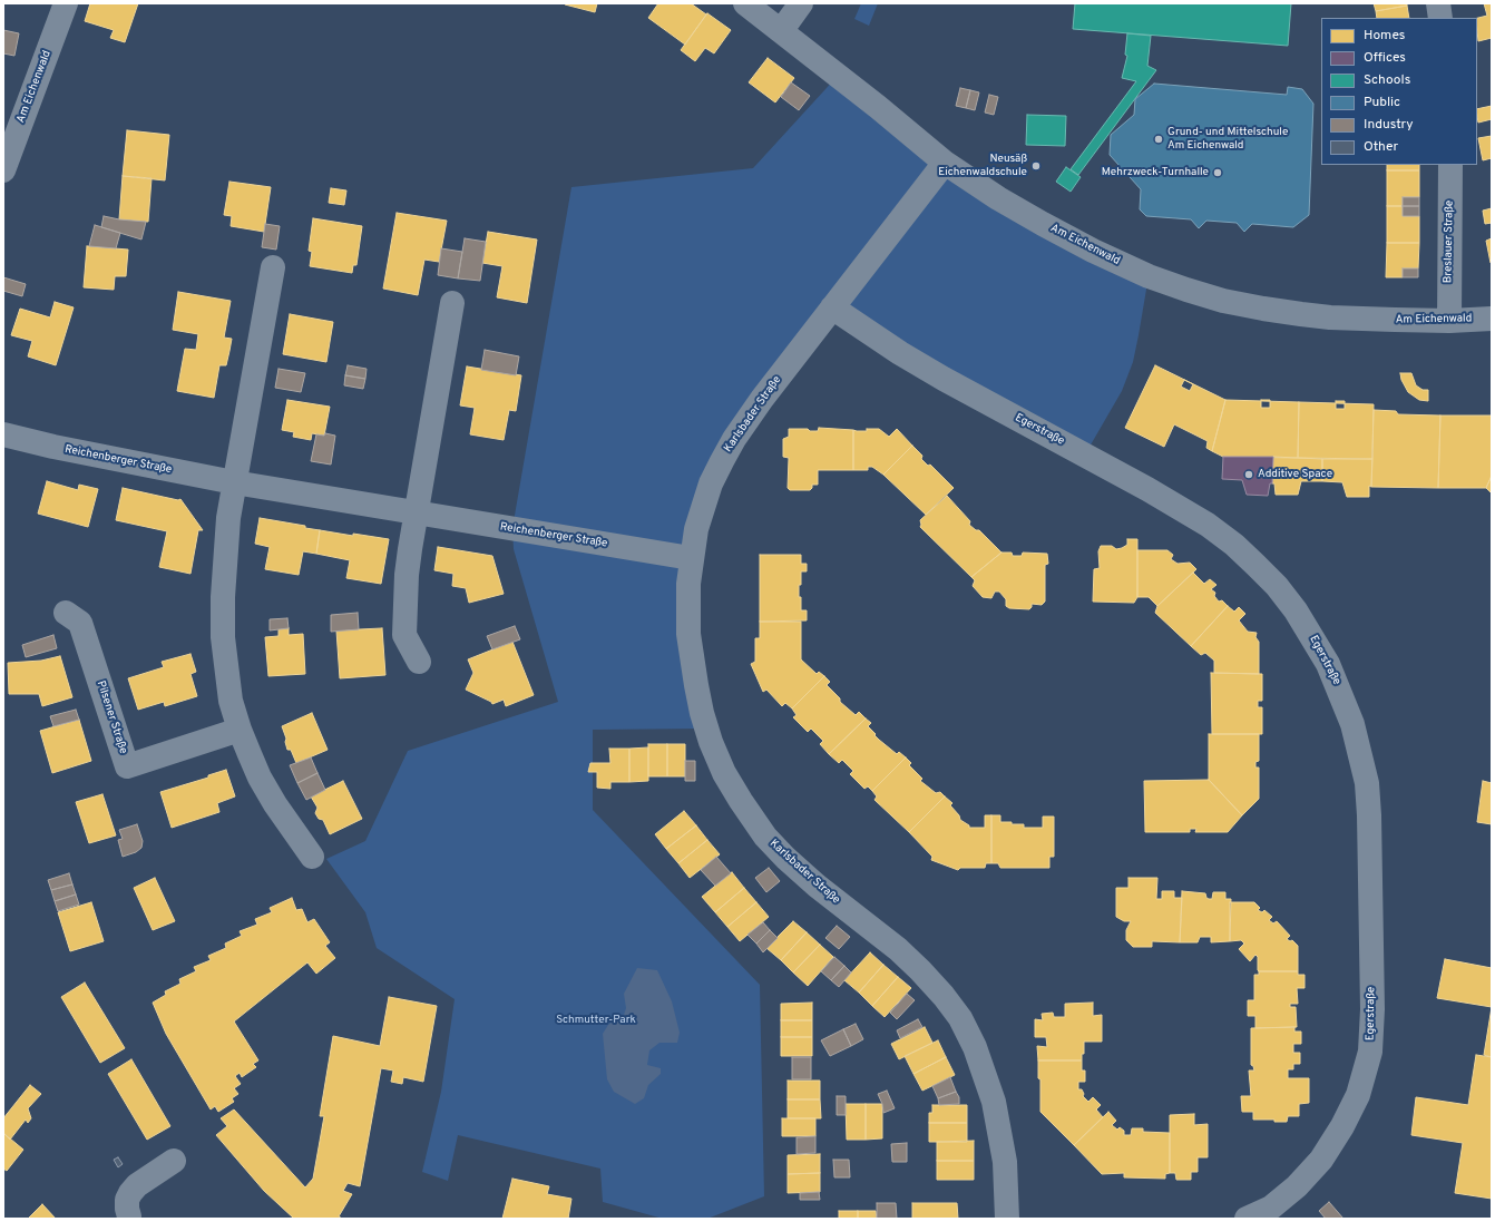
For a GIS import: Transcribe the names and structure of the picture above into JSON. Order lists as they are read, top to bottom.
{
  "streets": {
    "street": [
      "Am Eichenwald",
      "Breslauer Straße",
      "Karlsbader Straße",
      "Egerstraße",
      "Reichenberger Straße",
      "Pilsener Straße"
    ]
  },
  "crossings": [
    ["Am Eichenwald", "Breslauer Straße"],
    ["Am Eichenwald", "Karlsbader Straße"],
    ["Karlsbader Straße", "Egerstraße"],
    ["Karlsbader Straße", "Reichenberger Straße"]
  ],
  "parks": ["Schmutter-Park"],
  "places": [
    "Grund- und Mittelschule Am Eichenwald",
    "Neusäß Eichenwaldschule",
    "Mehrzweck-Turnhalle",
    "Additive Space"
  ],
  "legend": [
    "Homes",
    "Offices",
    "Schools",
    "Public",
    "Industry",
    "Other"
  ]
}
